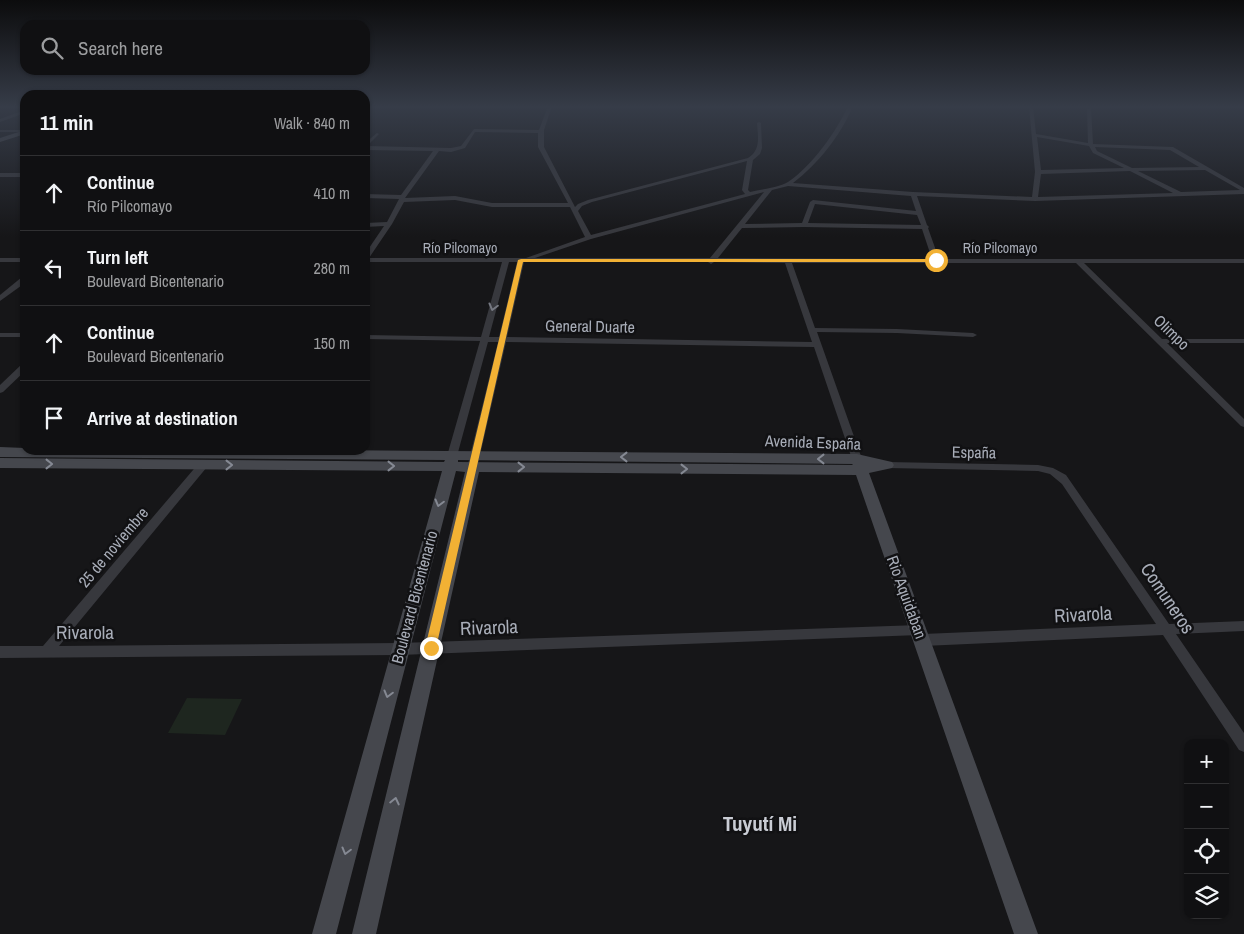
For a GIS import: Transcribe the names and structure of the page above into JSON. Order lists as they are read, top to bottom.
{
  "streets": {
    "street": [
      "Río Pilcomayo",
      "General Duarte",
      "Olimpo",
      "Avenida España",
      "España",
      "25 de noviembre",
      "Boulevard Bicentenario",
      "Rio Aquidaban",
      "Comuneros",
      "Rivarola"
    ]
  },
  "crossings": [
    ["Río Pilcomayo", "Olimpo"],
    ["Río Pilcomayo", "Boulevard Bicentenario"],
    ["Río Pilcomayo", "Rio Aquidaban"],
    ["General Duarte", "Boulevard Bicentenario"],
    ["General Duarte", "Rio Aquidaban"],
    ["Avenida España", "España"],
    ["Avenida España", "25 de noviembre"],
    ["Avenida España", "Boulevard Bicentenario"],
    ["Avenida España", "Rio Aquidaban"],
    ["España", "Comuneros"],
    ["25 de noviembre", "Rivarola"],
    ["Boulevard Bicentenario", "Rivarola"],
    ["Rio Aquidaban", "Rivarola"],
    ["Comuneros", "Rivarola"]
  ],
  "districts": ["Tuyutí Mi"],
  "page": {
    "search": "Search here",
    "heading": ["11 min", "Walk · 840 m"],
    "list": [
      ["Continue", "Río Pilcomayo", "410 m"],
      ["Turn left", "Boulevard Bicentenario", "280 m"],
      ["Continue", "Boulevard Bicentenario", "150 m"],
      "Arrive at destination"
    ],
    "map_buttons": ["+", "−"]
  }
}
